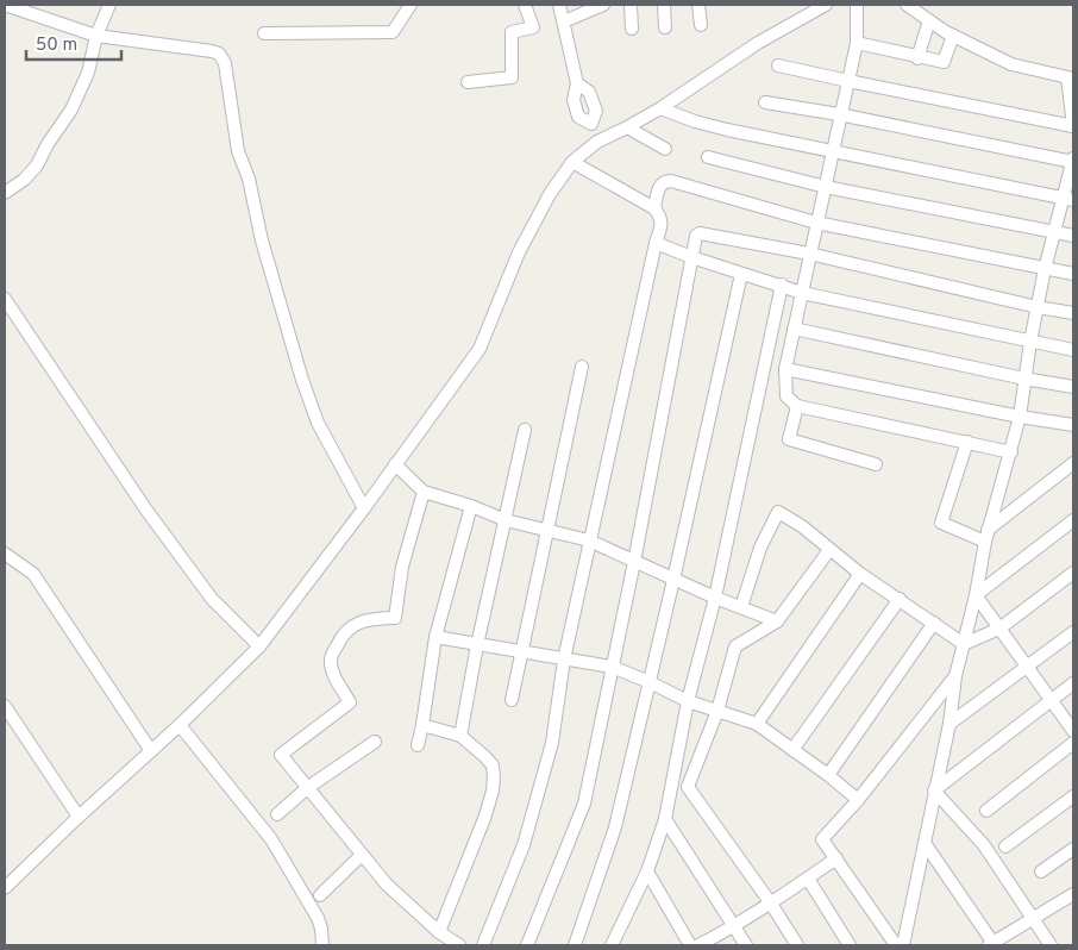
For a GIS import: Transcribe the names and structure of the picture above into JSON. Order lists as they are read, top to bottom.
{
  "scale_bar": "50 m"
}
